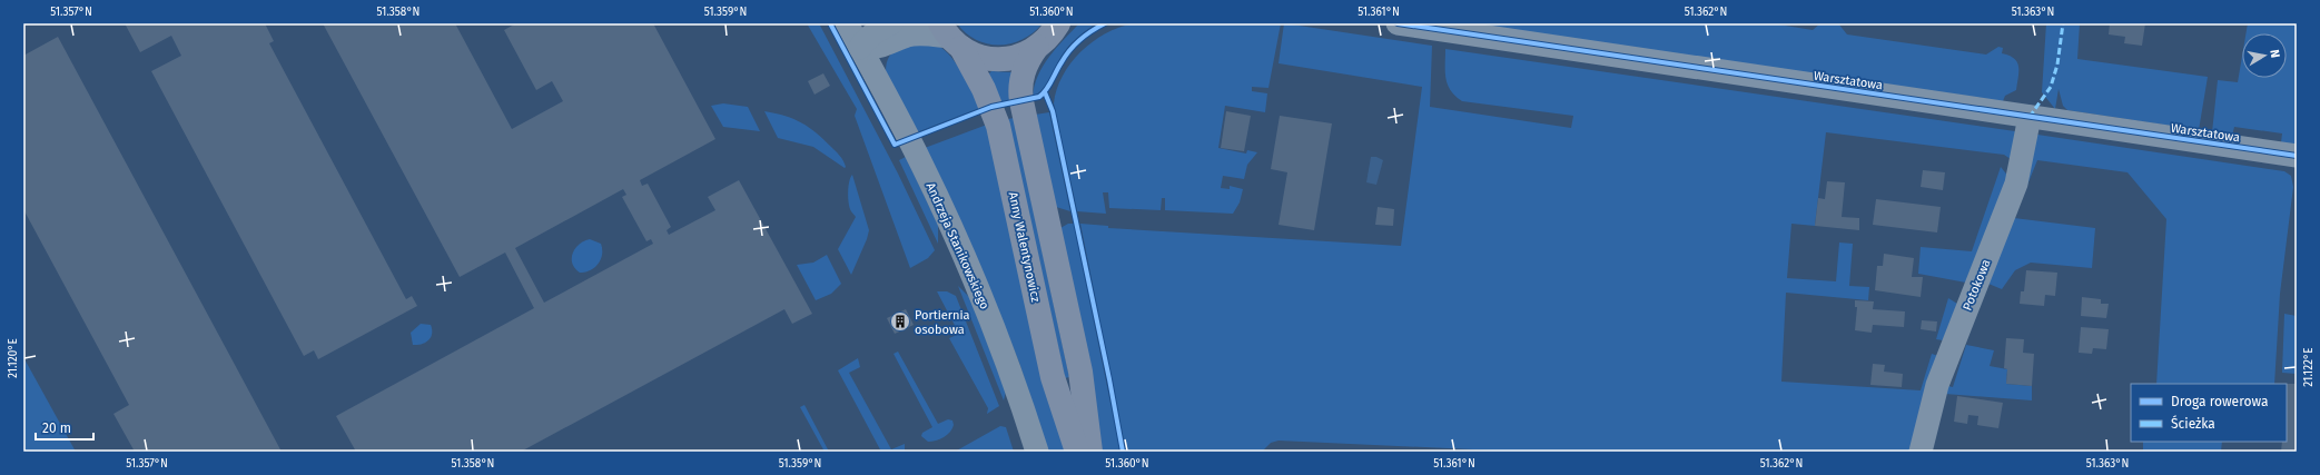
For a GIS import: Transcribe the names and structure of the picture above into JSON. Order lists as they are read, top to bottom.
{
  "streets": {
    "main road": ["Anny Walentynowicz"],
    "street": ["Warsztatowa", "Andrzeja Stanikowskiego", "Potokowa"]
  },
  "crossings": [
    ["Warsztatowa", "Potokowa"]
  ],
  "places": {
    "building": ["Portiernia osobowa"]
  },
  "legend": ["Droga rowerowa", "Ścieżka"],
  "scale_bar": "20 m",
  "north": "right",
  "coordinates": [
    "51.357°N",
    "51.358°N",
    "51.359°N",
    "51.360°N",
    "51.361°N",
    "51.362°N",
    "51.363°N",
    "21.120°E",
    "21.122°E"
  ]
}
